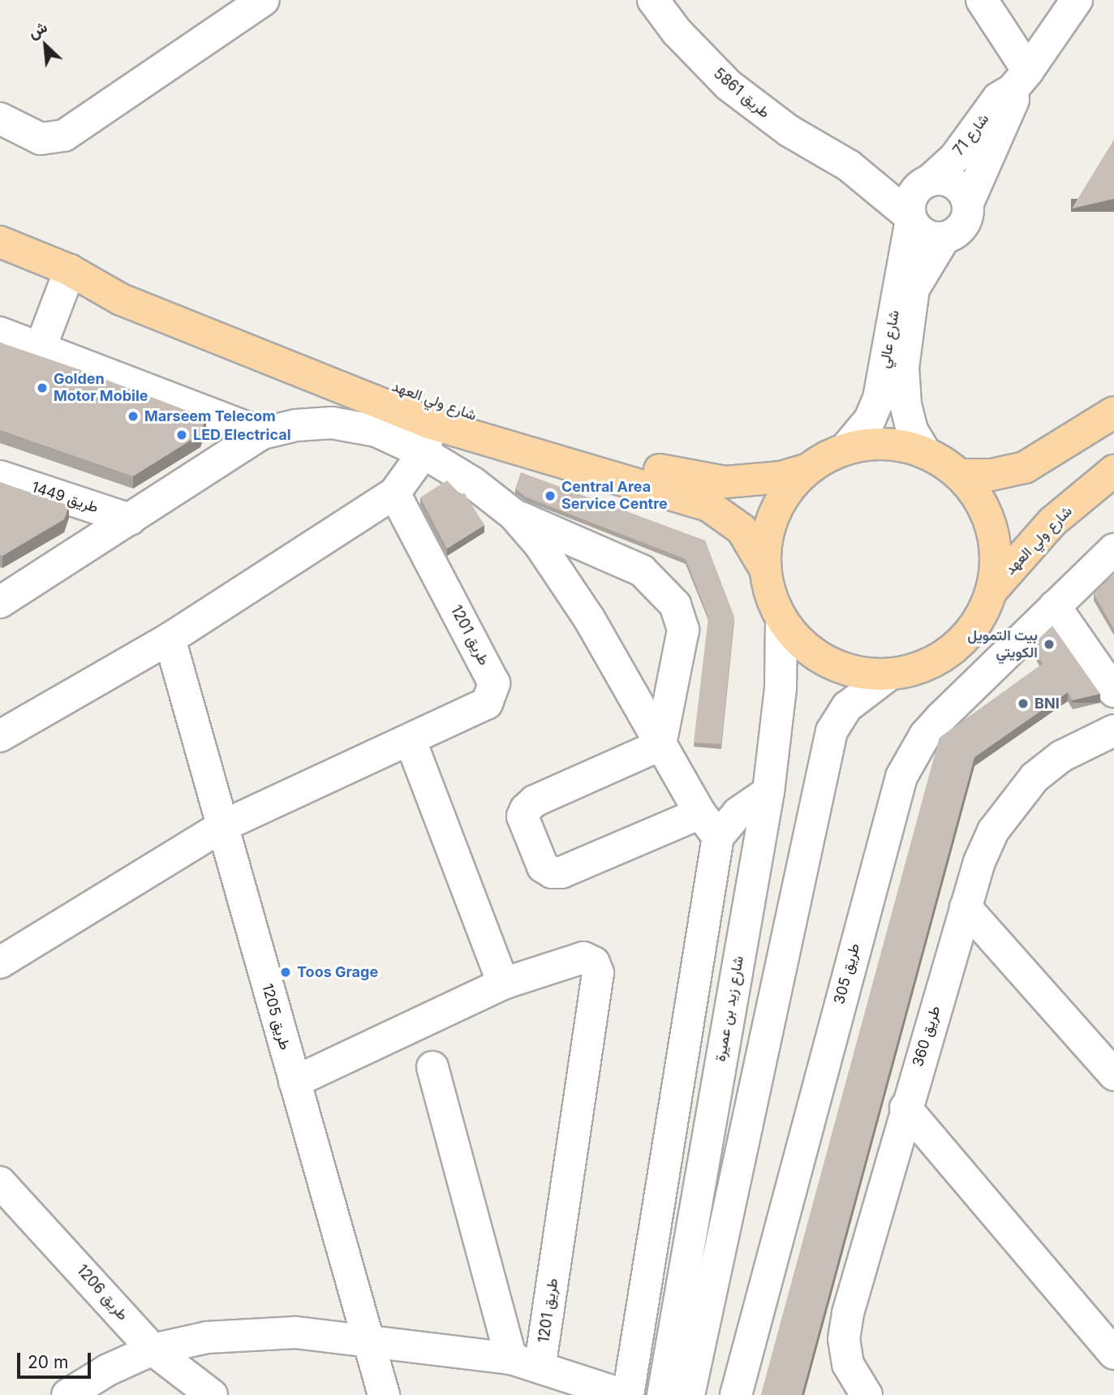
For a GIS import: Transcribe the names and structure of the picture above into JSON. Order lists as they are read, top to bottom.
{
  "streets": {
    "main road": ["شارع ولي العهد"],
    "street": [
      "طريق 5861",
      "شارع 71",
      "شارع عالي",
      "طريق 1449",
      "طريق 1201",
      "طريق 305",
      "شارع زيد بن عميرة",
      "طريق 1205",
      "طريق 360",
      "طريق 1206"
    ]
  },
  "crossings": [
    ["طريق 5861", "شارع 71"],
    ["طريق 5861", "شارع عالي"],
    ["شارع 71", "شارع عالي"],
    ["طريق 1201", "طريق 1205"]
  ],
  "places": [
    "Golden Motor Mobile",
    "Marseem Telecom",
    "LED Electrical",
    "Central Area Service Centre",
    "بيت التمويل الكويتي",
    "BNI",
    "Toos Grage"
  ],
  "scale_bar": "20 m",
  "north": "top left"
}
